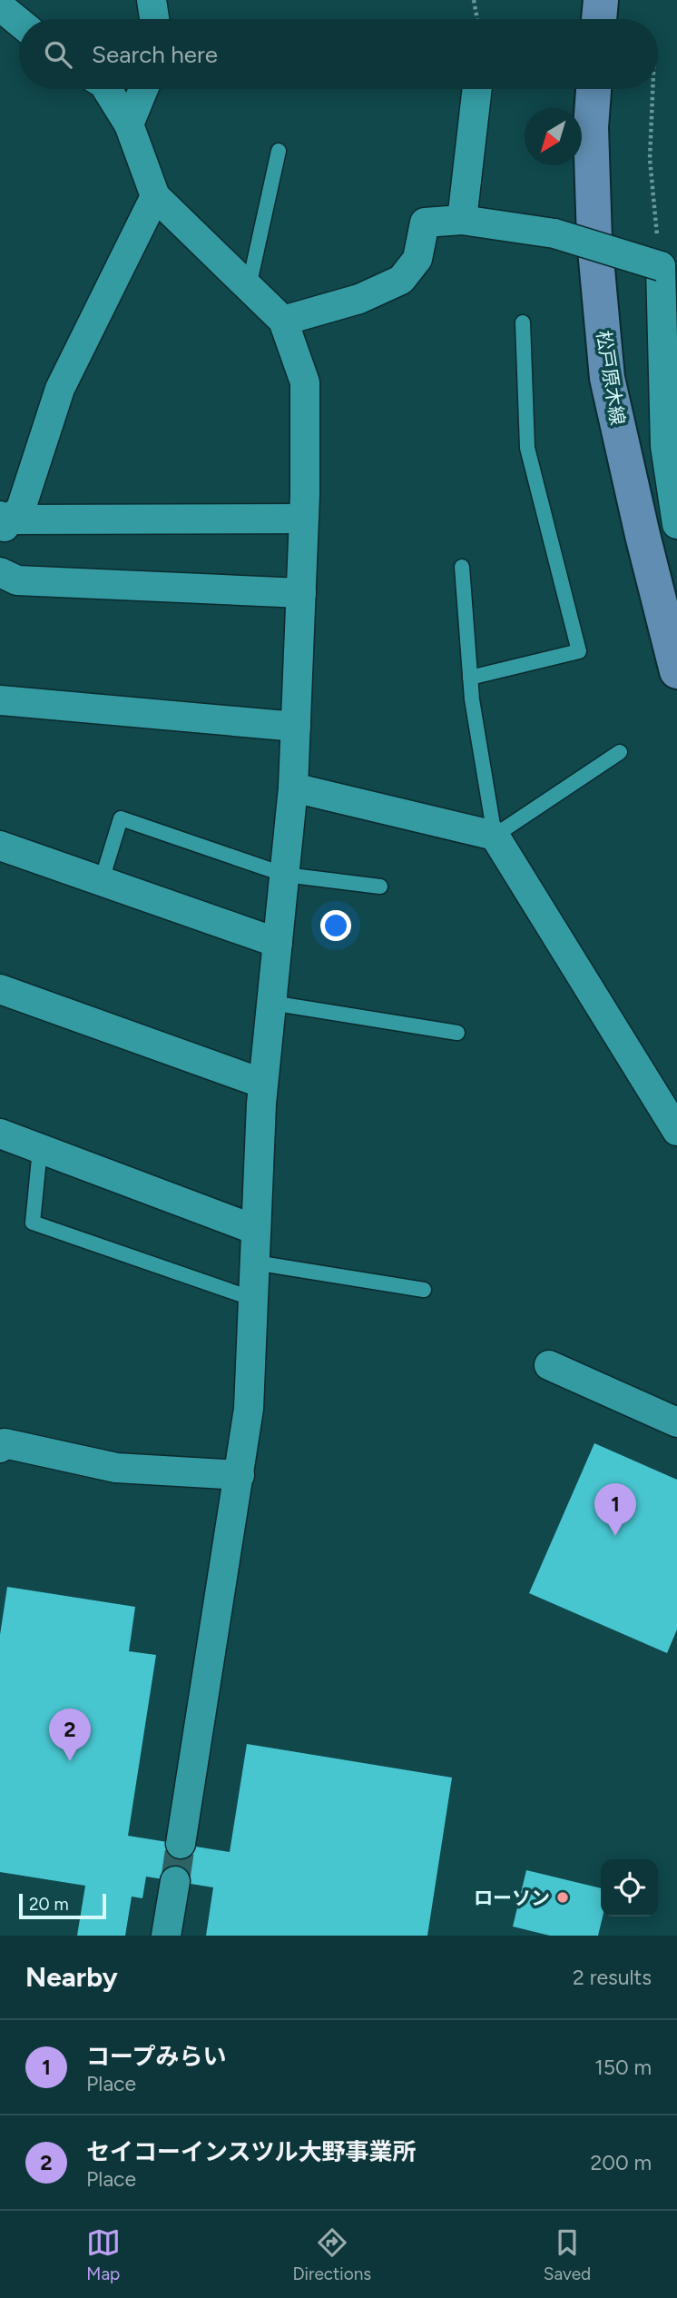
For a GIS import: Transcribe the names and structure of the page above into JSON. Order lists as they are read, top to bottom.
{
  "streets": {
    "main road": ["松戸原木線"]
  },
  "places": ["ローソン"],
  "scale_bar": "20 m",
  "north": "bottom left",
  "page": {
    "search": "Search here",
    "pins": ["1", "2"],
    "scale": "20 m",
    "heading": ["Nearby", "2 results"],
    "list": [
      {
        "mark": "1",
        "name": "コープみらい",
        "note": "Place",
        "value": "150 m"
      },
      {
        "mark": "2",
        "name": "セイコーインスツル大野事業所",
        "note": "Place",
        "value": "200 m"
      }
    ],
    "nav": ["Map", "Directions", "Saved"]
  }
}
